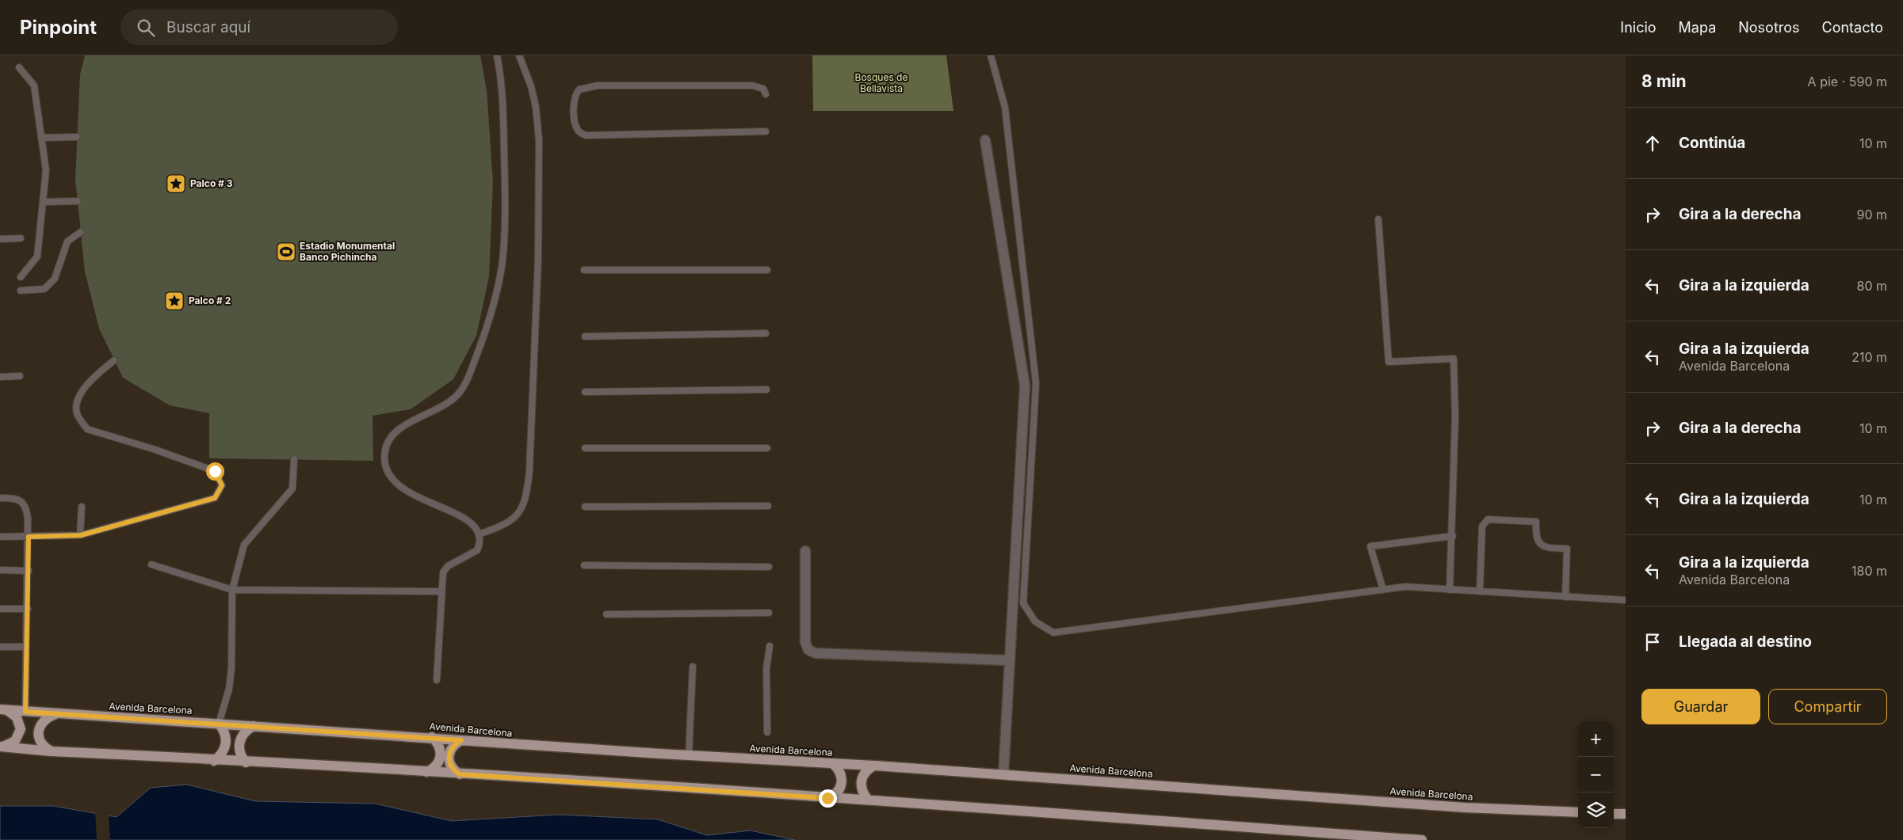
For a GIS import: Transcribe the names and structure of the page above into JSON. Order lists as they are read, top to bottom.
{
  "streets": {
    "main road": ["Avenida Barcelona"]
  },
  "parks": ["Bosques de Bellavista"],
  "places": {
    "place": ["Palco # 3", "Palco # 2"],
    "sports": ["Estadio Monumental Banco Pichincha"]
  },
  "page": {
    "header": "Pinpoint",
    "search": "Buscar aquí",
    "nav": [
      "Inicio",
      "Mapa",
      "Nosotros",
      "Contacto"
    ],
    "heading": ["8 min", "A pie · 590 m"],
    "list": [
      ["Continúa", "10 m"],
      ["Gira a la derecha", "90 m"],
      ["Gira a la izquierda", "80 m"],
      ["Gira a la izquierda", "Avenida Barcelona", "210 m"],
      ["Gira a la derecha", "10 m"],
      ["Gira a la izquierda", "10 m"],
      ["Gira a la izquierda", "Avenida Barcelona", "180 m"],
      "Llegada al destino"
    ],
    "buttons": ["Guardar", "Compartir"],
    "map_buttons": ["+", "−"]
  }
}
